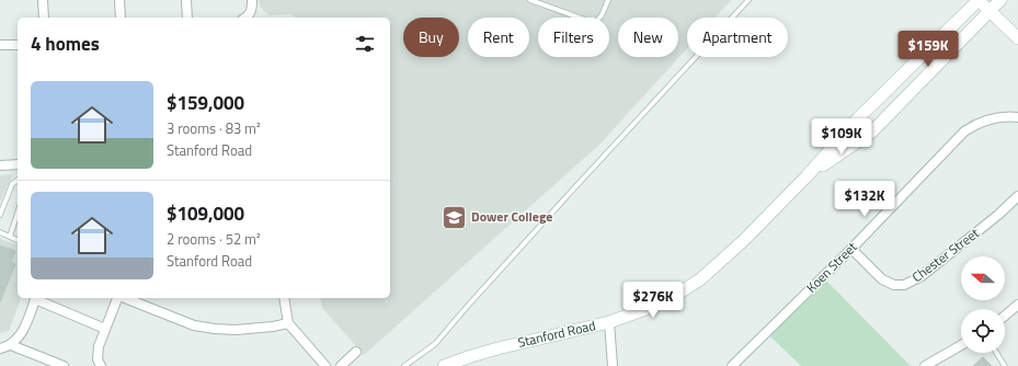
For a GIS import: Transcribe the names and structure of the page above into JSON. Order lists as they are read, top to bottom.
{
  "streets": {
    "main road": ["Stanford Road"],
    "street": ["Chester Street", "Koen Street"]
  },
  "crossings": [
    ["Chester Street", "Koen Street"]
  ],
  "places": {
    "school or university": ["Dower College"]
  },
  "north": "left",
  "page": {
    "chip": [
      "Buy",
      "Rent",
      "Filters",
      "New",
      "Apartment"
    ],
    "heading": "4 homes",
    "price": [
      "$159K",
      "$109K",
      "$132K",
      "$276K"
    ],
    "list": [
      {
        "name": "$159,000",
        "note": "3 rooms · 83 m² · Stanford Road"
      },
      {
        "name": "$109,000",
        "note": "2 rooms · 52 m² · Stanford Road"
      }
    ]
  }
}
